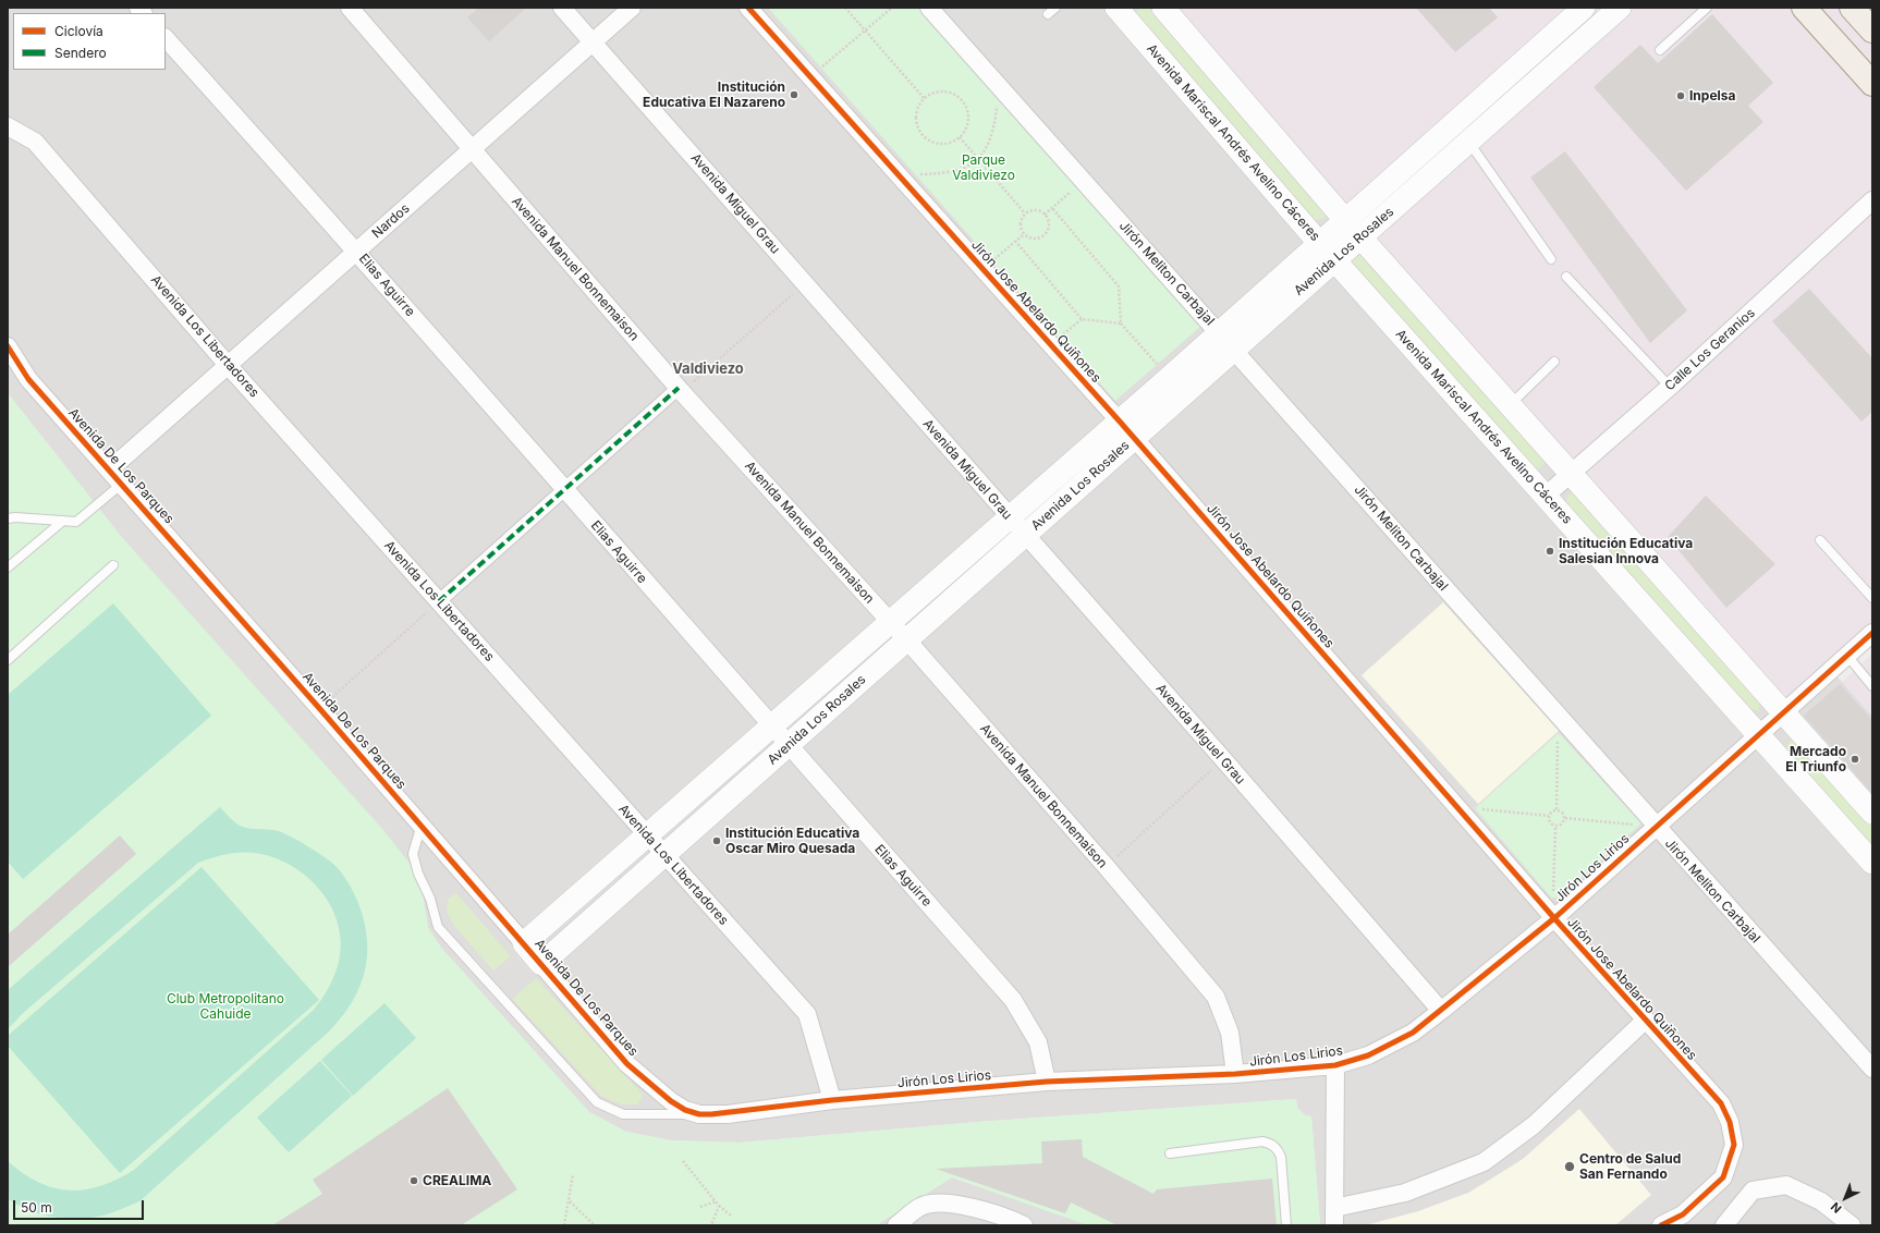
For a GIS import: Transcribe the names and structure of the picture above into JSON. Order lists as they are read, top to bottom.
{
  "streets": {
    "street": [
      "Avenida Mariscal Andrés Avelino Cáceres",
      "Avenida Miguel Grau",
      "Nardos",
      "Avenida Los Rosales",
      "Avenida Manuel Bonnemaison",
      "Jirón Meliton Carbajal",
      "Elias Aguirre",
      "Jirón Jose Abelardo Quiñones",
      "Avenida Los Libertadores",
      "Calle Los Geranios",
      "Avenida De Los Parques",
      "Jirón Los Lirios"
    ]
  },
  "crossings": [
    ["Avenida Mariscal Andrés Avelino Cáceres", "Avenida Los Rosales"],
    ["Avenida Mariscal Andrés Avelino Cáceres", "Calle Los Geranios"],
    ["Avenida Mariscal Andrés Avelino Cáceres", "Jirón Los Lirios"],
    ["Avenida Miguel Grau", "Nardos"],
    ["Avenida Miguel Grau", "Avenida Los Rosales"],
    ["Avenida Miguel Grau", "Jirón Los Lirios"],
    ["Nardos", "Avenida Manuel Bonnemaison"],
    ["Nardos", "Elias Aguirre"],
    ["Nardos", "Avenida Los Libertadores"],
    ["Nardos", "Avenida De Los Parques"],
    ["Avenida Los Rosales", "Avenida Manuel Bonnemaison"],
    ["Avenida Los Rosales", "Jirón Meliton Carbajal"],
    ["Avenida Los Rosales", "Elias Aguirre"],
    ["Avenida Los Rosales", "Jirón Jose Abelardo Quiñones"],
    ["Avenida Los Rosales", "Avenida Los Libertadores"],
    ["Avenida Los Rosales", "Avenida De Los Parques"],
    ["Avenida Manuel Bonnemaison", "Jirón Los Lirios"],
    ["Jirón Meliton Carbajal", "Jirón Los Lirios"],
    ["Elias Aguirre", "Jirón Los Lirios"],
    ["Jirón Jose Abelardo Quiñones", "Jirón Los Lirios"],
    ["Avenida Los Libertadores", "Jirón Los Lirios"],
    ["Avenida De Los Parques", "Jirón Los Lirios"]
  ],
  "districts": ["Valdiviezo"],
  "parks": ["Parque Valdiviezo", "Club Metropolitano Cahuide"],
  "places": [
    "Institución Educativa El Nazareno",
    "Inpelsa",
    "Institución Educativa Salesian Innova",
    "Mercado El Triunfo",
    "Institución Educativa Oscar Miro Quesada",
    "Centro de Salud San Fernando",
    "CREALIMA"
  ],
  "legend": ["Ciclovía", "Sendero"],
  "scale_bar": "50 m",
  "north": "bottom left"
}
